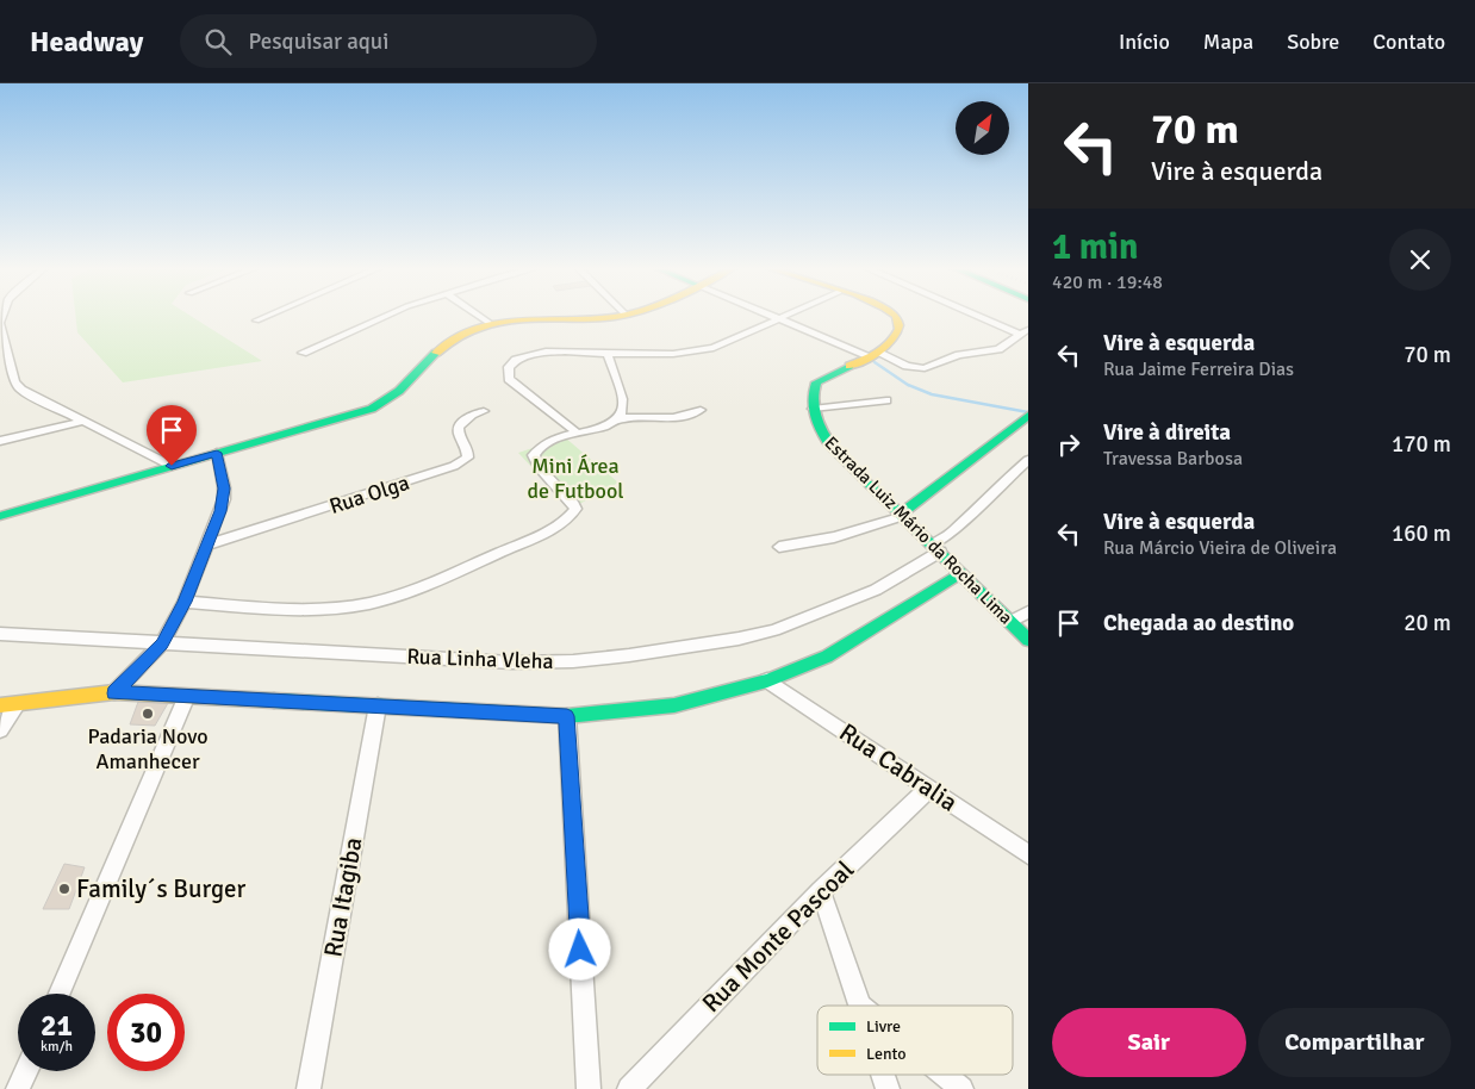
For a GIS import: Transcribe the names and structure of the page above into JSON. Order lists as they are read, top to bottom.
{
  "streets": {
    "main road": ["Estrada Luiz Mário da Rocha Lima"],
    "street": [
      "Rua Olga",
      "Rua Linha Vleha",
      "Rua Cabralia",
      "Rua Itagiba",
      "Rua Monte Pascoal"
    ]
  },
  "crossings": [
    ["Estrada Luiz Mário da Rocha Lima", "Rua Linha Vleha"],
    ["Rua Cabralia", "Rua Monte Pascoal"]
  ],
  "parks": ["Mini Área de Futbool"],
  "places": ["Padaria Novo Amanhecer", "Family´s Burger"],
  "legend": ["Livre", "Lento"],
  "north": "top right",
  "page": {
    "header": "Headway",
    "search": "Pesquisar aqui",
    "nav": [
      "Início",
      "Mapa",
      "Sobre",
      "Contato"
    ],
    "turn": ["70 m", "Vire à esquerda"],
    "heading": ["1 min", "420 m · 19:48"],
    "list": [
      {
        "name": "Vire à esquerda",
        "note": "Rua Jaime Ferreira Dias",
        "value": "70 m"
      },
      {
        "name": "Vire à direita",
        "note": "Travessa Barbosa",
        "value": "170 m"
      },
      {
        "name": "Vire à esquerda",
        "note": "Rua Márcio Vieira de Oliveira",
        "value": "160 m"
      },
      {
        "name": "Chegada ao destino",
        "value": "20 m"
      }
    ],
    "speed": "21 km/h",
    "limit": "30",
    "buttons": ["Sair", "Compartilhar"]
  }
}
